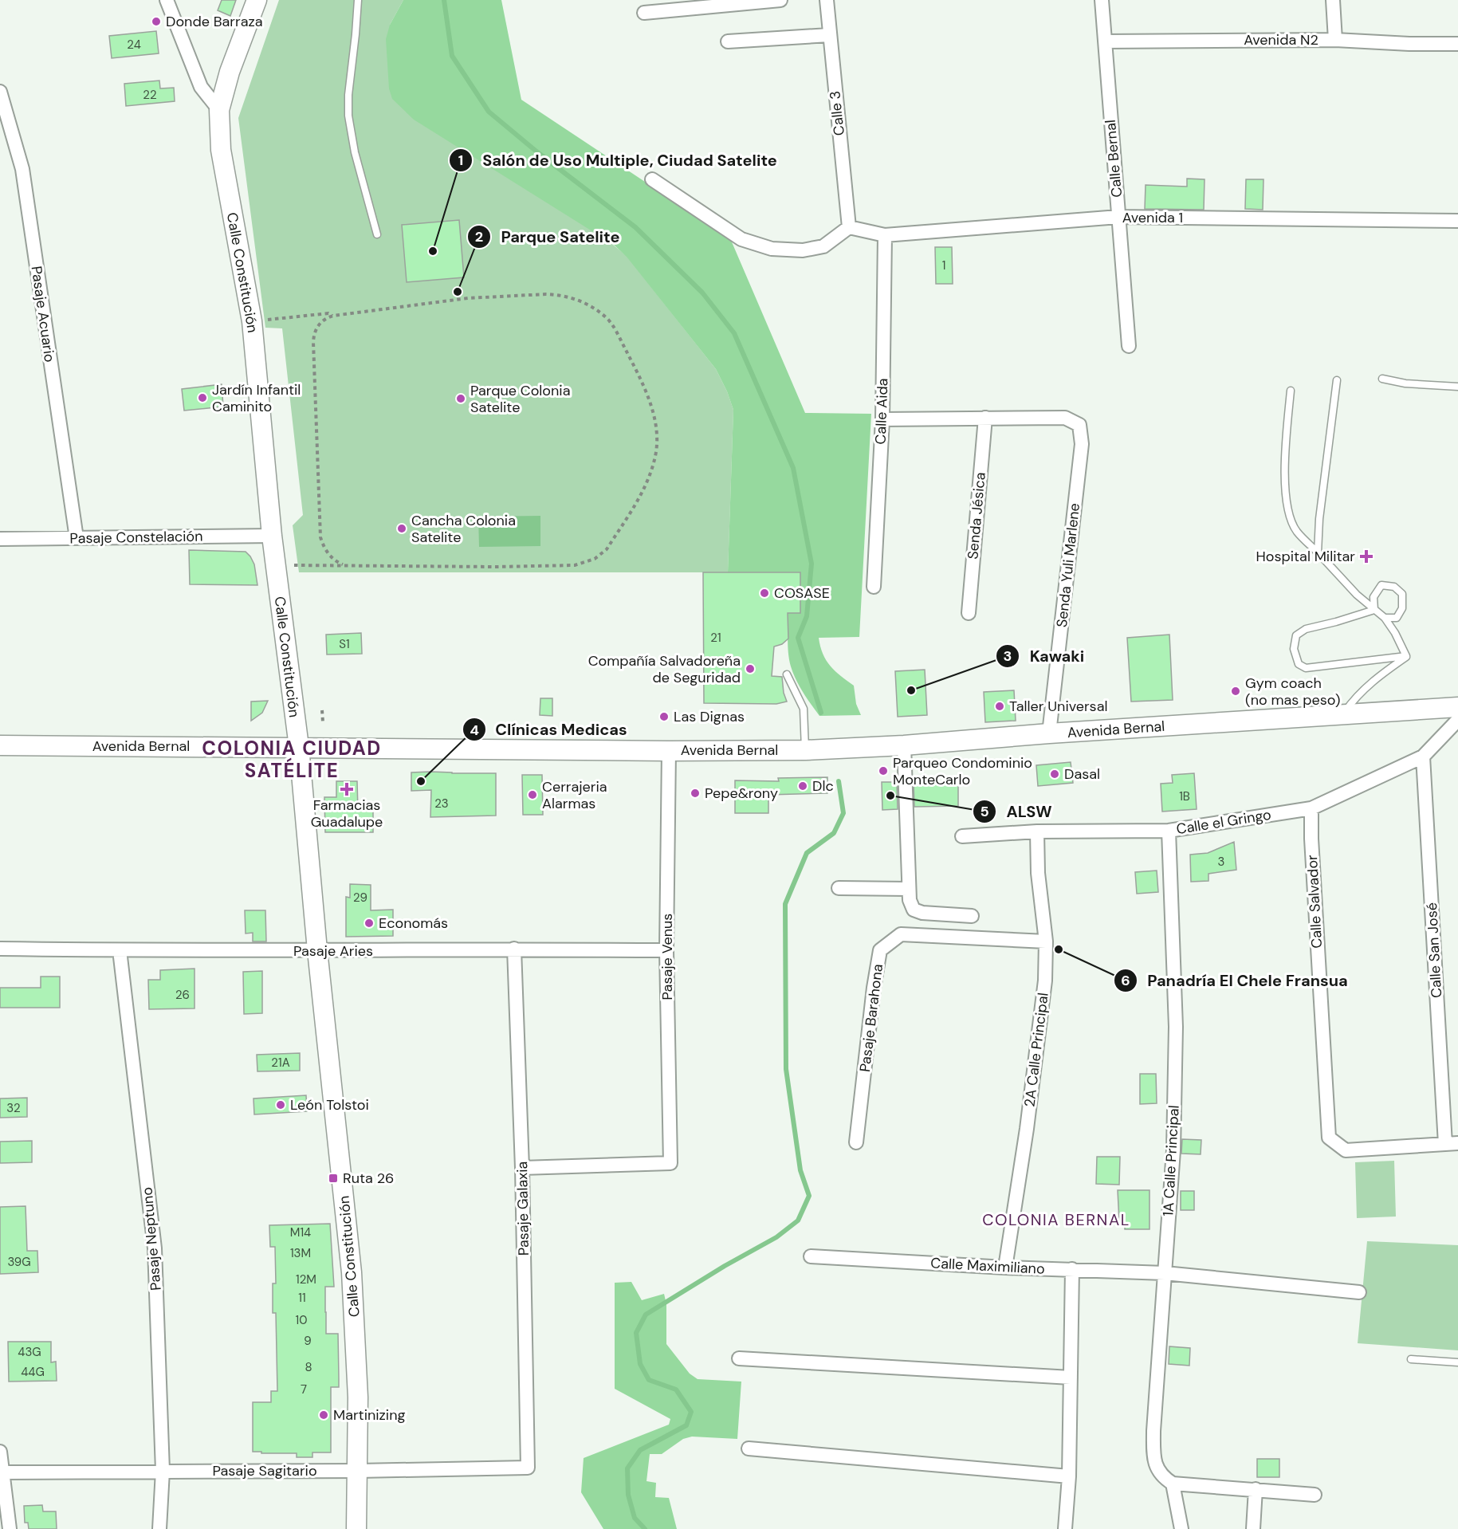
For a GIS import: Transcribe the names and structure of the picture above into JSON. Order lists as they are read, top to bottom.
{
  "streets": {
    "main road": ["Calle Constitución", "Avenida Bernal"],
    "street": [
      "Avenida N2",
      "Calle 3",
      "Calle Bernal",
      "Avenida 1",
      "Pasaje Acuario",
      "Calle Aida",
      "Senda Jésica",
      "Pasaje Constelación",
      "Senda Yuli Marlene",
      "Calle el Gringo",
      "Calle Salvador",
      "Calle San José",
      "Pasaje Aries",
      "Pasaje Venus",
      "Pasaje Barahona",
      "2A Calle Principal",
      "1A Calle Principal",
      "Pasaje Galaxia",
      "Pasaje Neptuno",
      "Calle Maximiliano",
      "Pasaje Sagitario"
    ]
  },
  "crossings": [
    ["Avenida N2", "Calle Bernal"],
    ["Calle 3", "Avenida 1"],
    ["Calle Bernal", "Avenida 1"],
    ["Avenida 1", "Calle Aida"],
    ["Calle Constitución", "Pasaje Constelación"],
    ["Calle Constitución", "Avenida Bernal"],
    ["Calle Constitución", "Pasaje Aries"],
    ["Calle Constitución", "Pasaje Sagitario"],
    ["Pasaje Acuario", "Pasaje Constelación"],
    ["Senda Jésica", "Senda Yuli Marlene"],
    ["Senda Yuli Marlene", "Avenida Bernal"],
    ["Avenida Bernal", "Pasaje Venus"],
    ["Calle el Gringo", "Calle Salvador"],
    ["Calle el Gringo", "Calle San José"],
    ["Calle el Gringo", "2A Calle Principal"],
    ["Calle el Gringo", "1A Calle Principal"],
    ["Calle Salvador", "Calle San José"],
    ["Pasaje Aries", "Pasaje Venus"],
    ["Pasaje Aries", "Pasaje Galaxia"],
    ["Pasaje Aries", "Pasaje Neptuno"],
    ["Pasaje Venus", "Pasaje Galaxia"],
    ["Pasaje Barahona", "2A Calle Principal"],
    ["2A Calle Principal", "Calle Maximiliano"],
    ["1A Calle Principal", "Calle Maximiliano"],
    ["Pasaje Galaxia", "Pasaje Sagitario"],
    ["Pasaje Neptuno", "Pasaje Sagitario"]
  ],
  "districts": ["COLONIA CIUDAD SATÉLITE", "COLONIA BERNAL"],
  "places": {
    "other": [
      "Donde Barraza",
      "Salón de Uso Multiple, Ciudad Satelite",
      "Parque Satelite",
      "Jardín Infantil Caminito",
      "Parque Colonia Satelite",
      "Cancha Colonia Satelite",
      "COSASE",
      "Compañía Salvadoreña de Seguridad",
      "Kawaki",
      "Gym coach (no mas peso)",
      "Taller Universal",
      "Las Dignas",
      "Parqueo Condominio MonteCarlo",
      "Dasal",
      "Clínicas Medicas",
      "Dlc",
      "Pepe&rony",
      "Cerrajeria Alarmas",
      "ALSW",
      "Economás",
      "Panadría El Chele Fransua",
      "León Tolstoi",
      "Martinizing"
    ],
    "health": ["Hospital Militar", "Farmacias Guadalupe"],
    "transit": ["Ruta 26"]
  },
  "house_numbers": [
    "24",
    "22",
    "1",
    "21",
    "S1",
    "1B",
    "23",
    "3",
    "29",
    "26",
    "21A",
    "32",
    "M14",
    "13M",
    "39G",
    "12M",
    "11",
    "10",
    "9",
    "43G",
    "8",
    "44G",
    "7"
  ]
}
